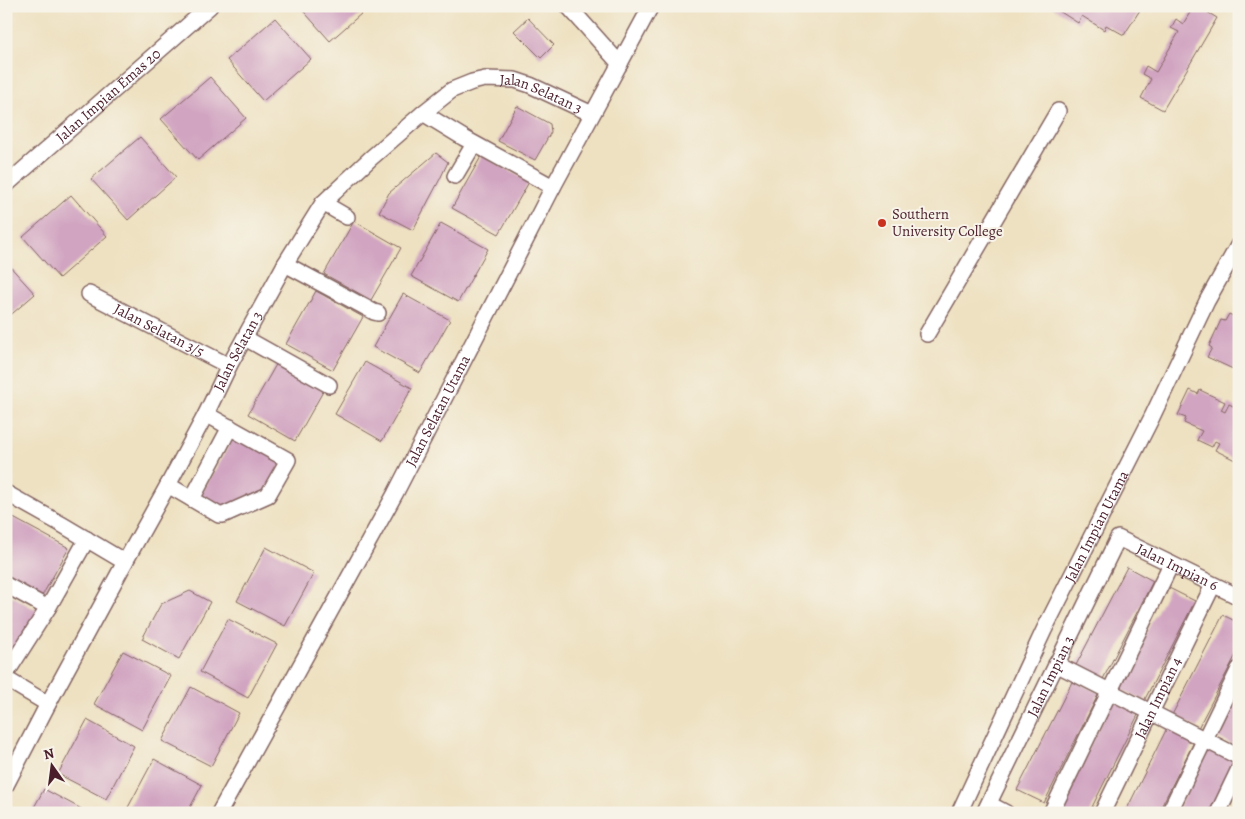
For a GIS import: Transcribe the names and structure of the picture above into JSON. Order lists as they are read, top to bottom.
{
  "streets": {
    "street": [
      "Jalan Impian Emas 20",
      "Jalan Selatan 3",
      "Jalan Selatan 3/5",
      "Jalan Selatan Utama",
      "Jalan Impian Utama",
      "Jalan Impian 6",
      "Jalan Impian 3",
      "Jalan Impian 4"
    ]
  },
  "crossings": [
    ["Jalan Selatan 3", "Jalan Selatan 3/5"],
    ["Jalan Selatan 3", "Jalan Selatan Utama"],
    ["Jalan Impian 6", "Jalan Impian 3"],
    ["Jalan Impian 6", "Jalan Impian 4"]
  ],
  "places": ["Southern University College"],
  "north": "top"
}
